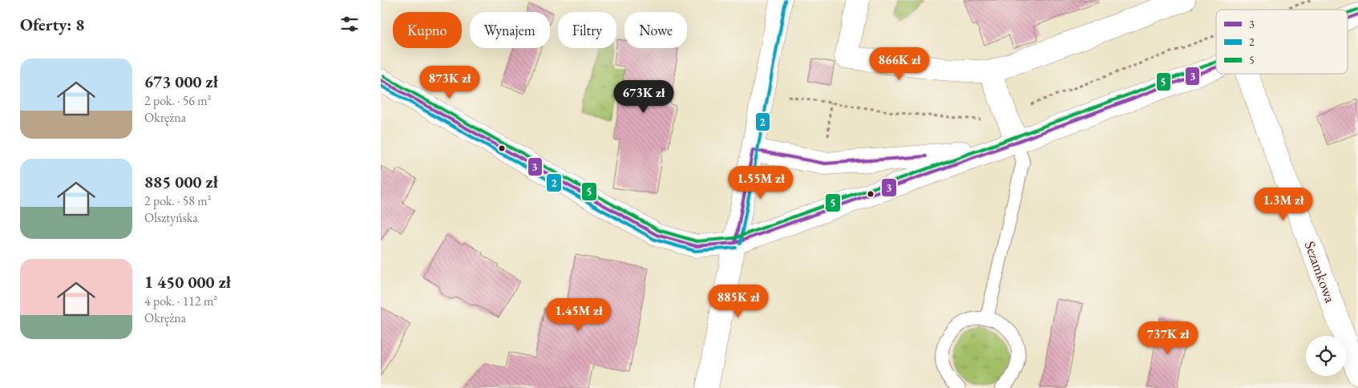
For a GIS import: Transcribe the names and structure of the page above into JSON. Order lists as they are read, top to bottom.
{
  "streets": {
    "street": ["Sezamkowa"]
  },
  "lines": ["transit line 2", "transit line 5", "transit line 3"],
  "legend": ["3", "2", "5"],
  "page": {
    "heading": "Oferty: 8",
    "chip": [
      "Kupno",
      "Wynajem",
      "Filtry",
      "Nowe"
    ],
    "price": [
      "866K zł",
      "873K zł",
      "673K zł",
      "1.55M zł",
      "1.3M zł",
      "885K zł",
      "1.45M zł",
      "737K zł"
    ],
    "list": [
      {
        "name": "673 000 zł",
        "note": "2 pok. · 56 m² · Okrężna"
      },
      {
        "name": "885 000 zł",
        "note": "2 pok. · 58 m² · Olsztyńska"
      },
      {
        "name": "1 450 000 zł",
        "note": "4 pok. · 112 m² · Okrężna"
      }
    ]
  }
}
